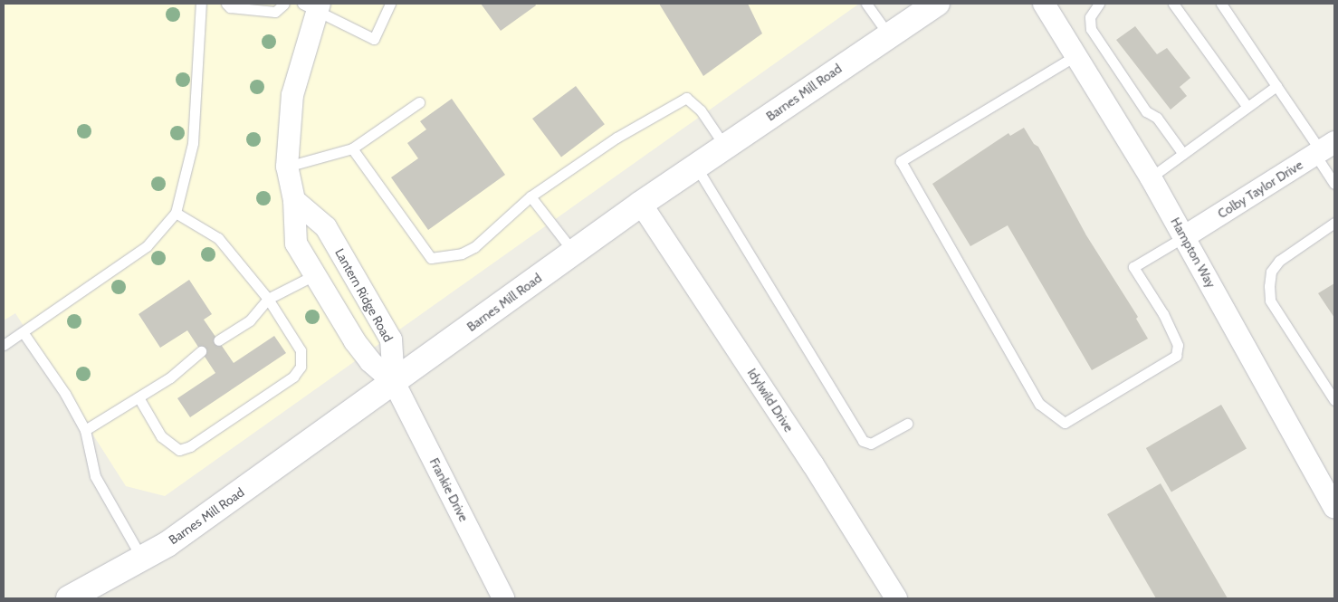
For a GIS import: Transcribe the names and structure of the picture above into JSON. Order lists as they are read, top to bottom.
{
  "streets": {
    "street": [
      "Barnes Mill Road",
      "Colby Taylor Drive",
      "Hampton Way",
      "Lantern Ridge Road",
      "Idylwild Drive",
      "Frankie Drive"
    ]
  },
  "crossings": [
    ["Barnes Mill Road", "Lantern Ridge Road"],
    ["Barnes Mill Road", "Idylwild Drive"],
    ["Barnes Mill Road", "Frankie Drive"],
    ["Colby Taylor Drive", "Hampton Way"],
    ["Lantern Ridge Road", "Frankie Drive"]
  ]
}
